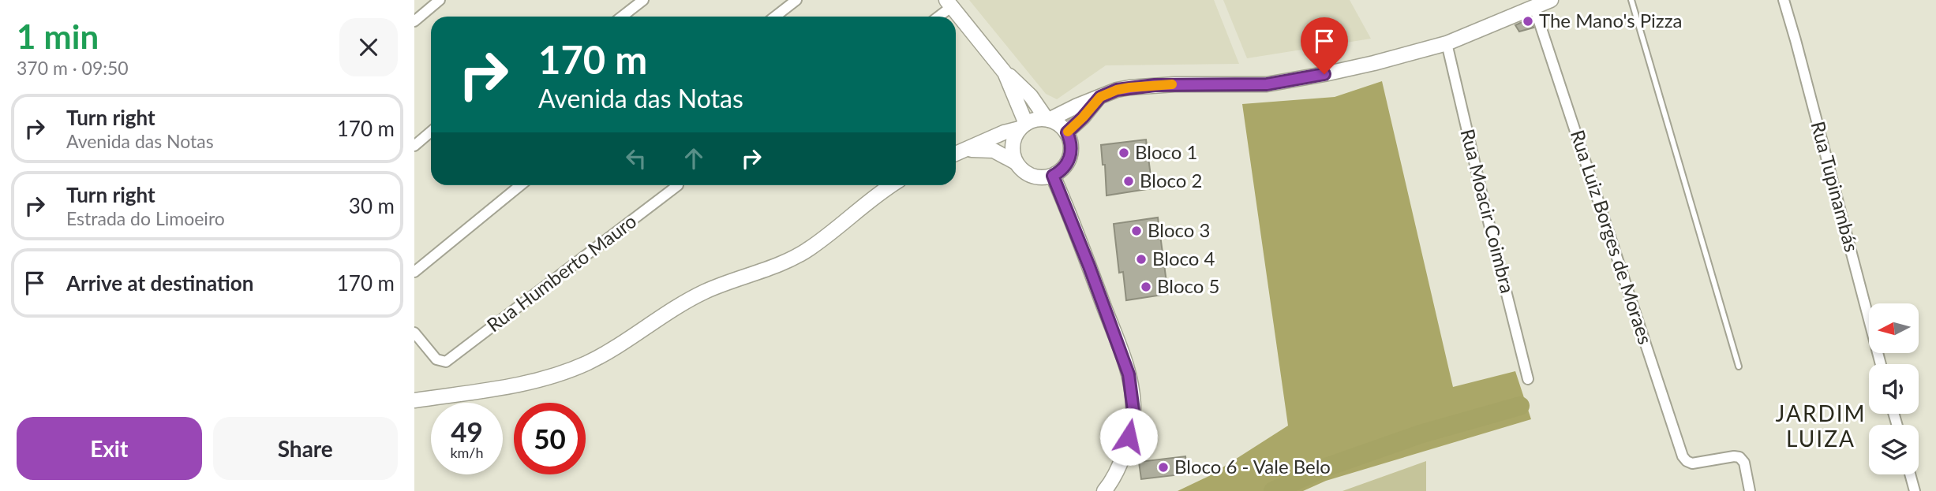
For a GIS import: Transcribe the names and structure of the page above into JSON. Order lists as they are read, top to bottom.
{
  "streets": {
    "street": [
      "Rua Tupinambás",
      "Rua Moacir Coimbra",
      "Rua Luiz Borges de Moraes",
      "Rua Humberto Mauro"
    ]
  },
  "districts": ["JARDIM LUIZA"],
  "places": [
    "The Mano's Pizza",
    "Bloco 1",
    "Bloco 2",
    "Bloco 3",
    "Bloco 4",
    "Bloco 5",
    "Bloco 6 - Vale Belo"
  ],
  "north": "left",
  "page": {
    "heading": ["1 min", "370 m · 09:50"],
    "turn": ["170 m", "Avenida das Notas"],
    "list": [
      {
        "name": "Turn right",
        "note": "Avenida das Notas",
        "value": "170 m"
      },
      {
        "name": "Turn right",
        "note": "Estrada do Limoeiro",
        "value": "30 m"
      },
      {
        "name": "Arrive at destination",
        "value": "170 m"
      }
    ],
    "speed": "49 km/h",
    "limit": "50",
    "buttons": ["Exit", "Share"]
  }
}
